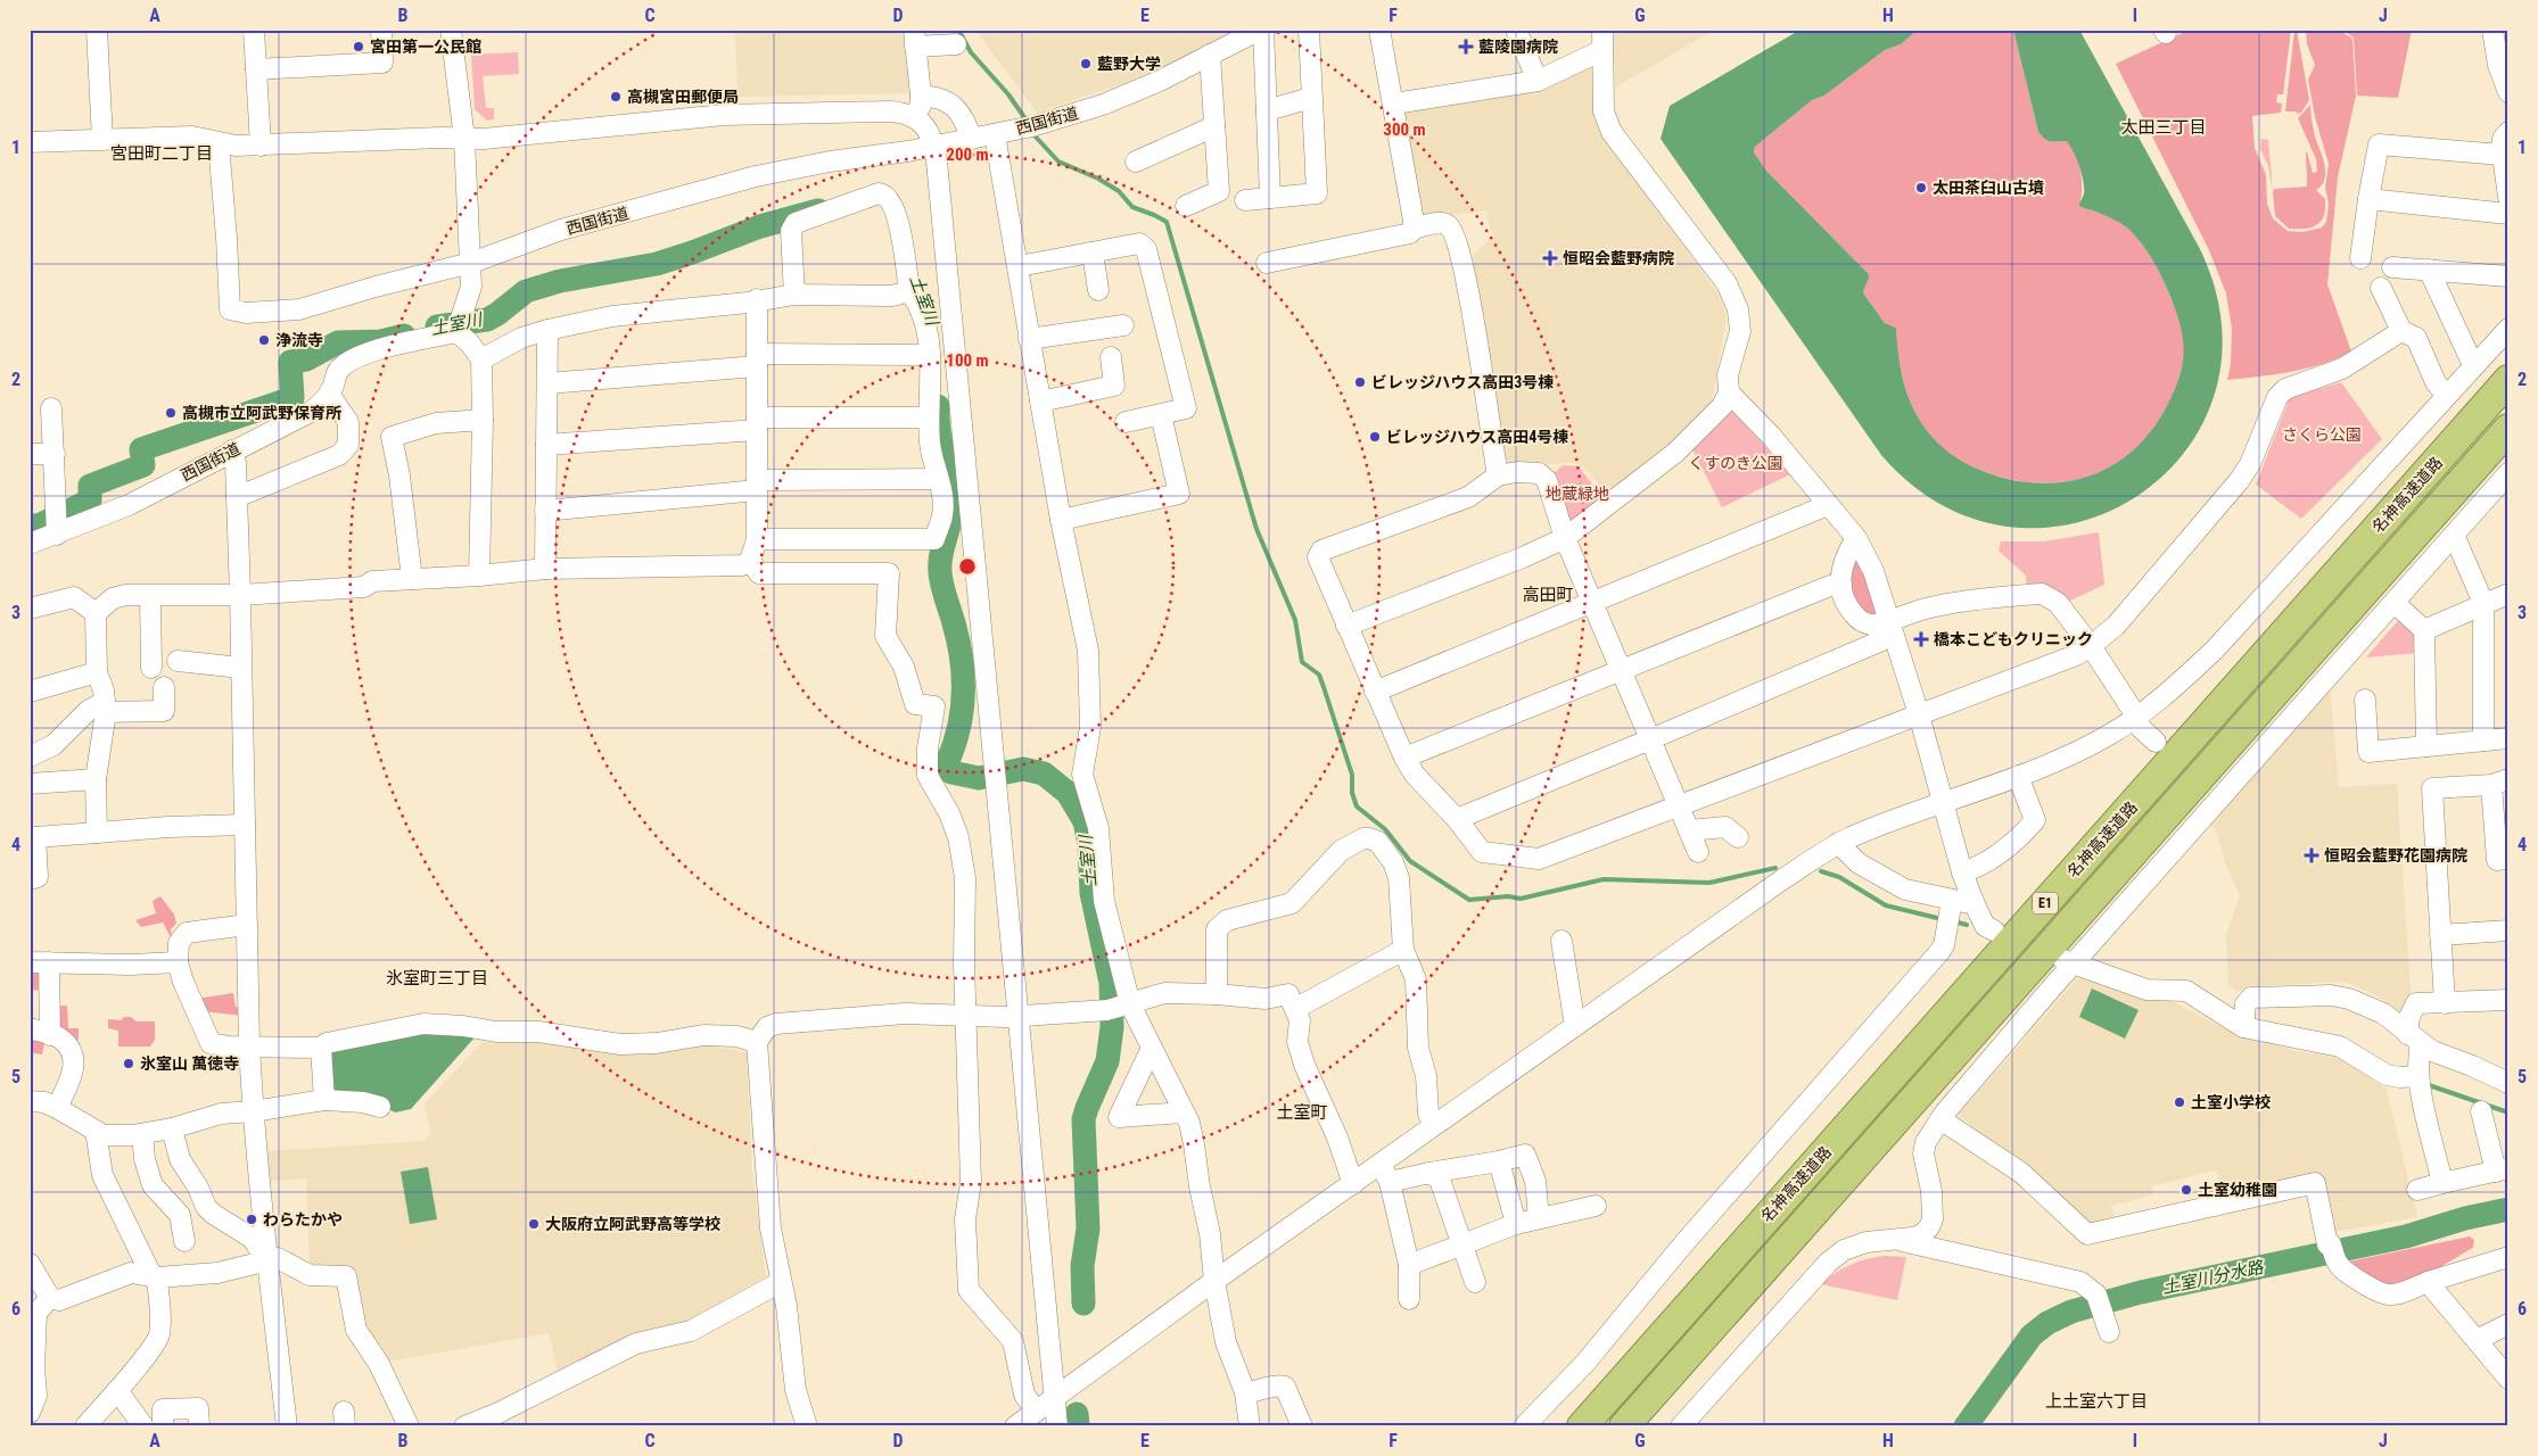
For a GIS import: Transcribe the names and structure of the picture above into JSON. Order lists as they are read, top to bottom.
{
  "streets": {
    "highway": ["名神高速道路", "E1"],
    "street": ["西国街道"]
  },
  "districts": [
    "太田三丁目",
    "宮田町二丁目",
    "高田町",
    "氷室町三丁目",
    "土室町",
    "上土室六丁目"
  ],
  "water": ["土室川", "土室川分水路"],
  "parks": ["さくら公園", "くすのき公園", "地蔵緑地"],
  "places": {
    "other": [
      "宮田第一公民館",
      "藍野大学",
      "高槻宮田郵便局",
      "太田茶臼山古墳",
      "浄流寺",
      "ビレッジハウス高田3号棟",
      "高槻市立阿武野保育所",
      "ビレッジハウス高田4号棟",
      "氷室山 萬徳寺",
      "土室小学校",
      "土室幼稚園",
      "わらたかや",
      "大阪府立阿武野高等学校"
    ],
    "health": [
      "藍陵園病院",
      "恒昭会藍野病院",
      "橋本こどもクリニック",
      "恒昭会藍野花園病院"
    ]
  },
  "grid": {
    "columns": [
      "A",
      "B",
      "C",
      "D",
      "E",
      "F",
      "G",
      "H",
      "I",
      "J"
    ],
    "rows": [
      "1",
      "2",
      "3",
      "4",
      "5",
      "6"
    ]
  },
  "rings": ["300 m", "200 m", "100 m"]
}
